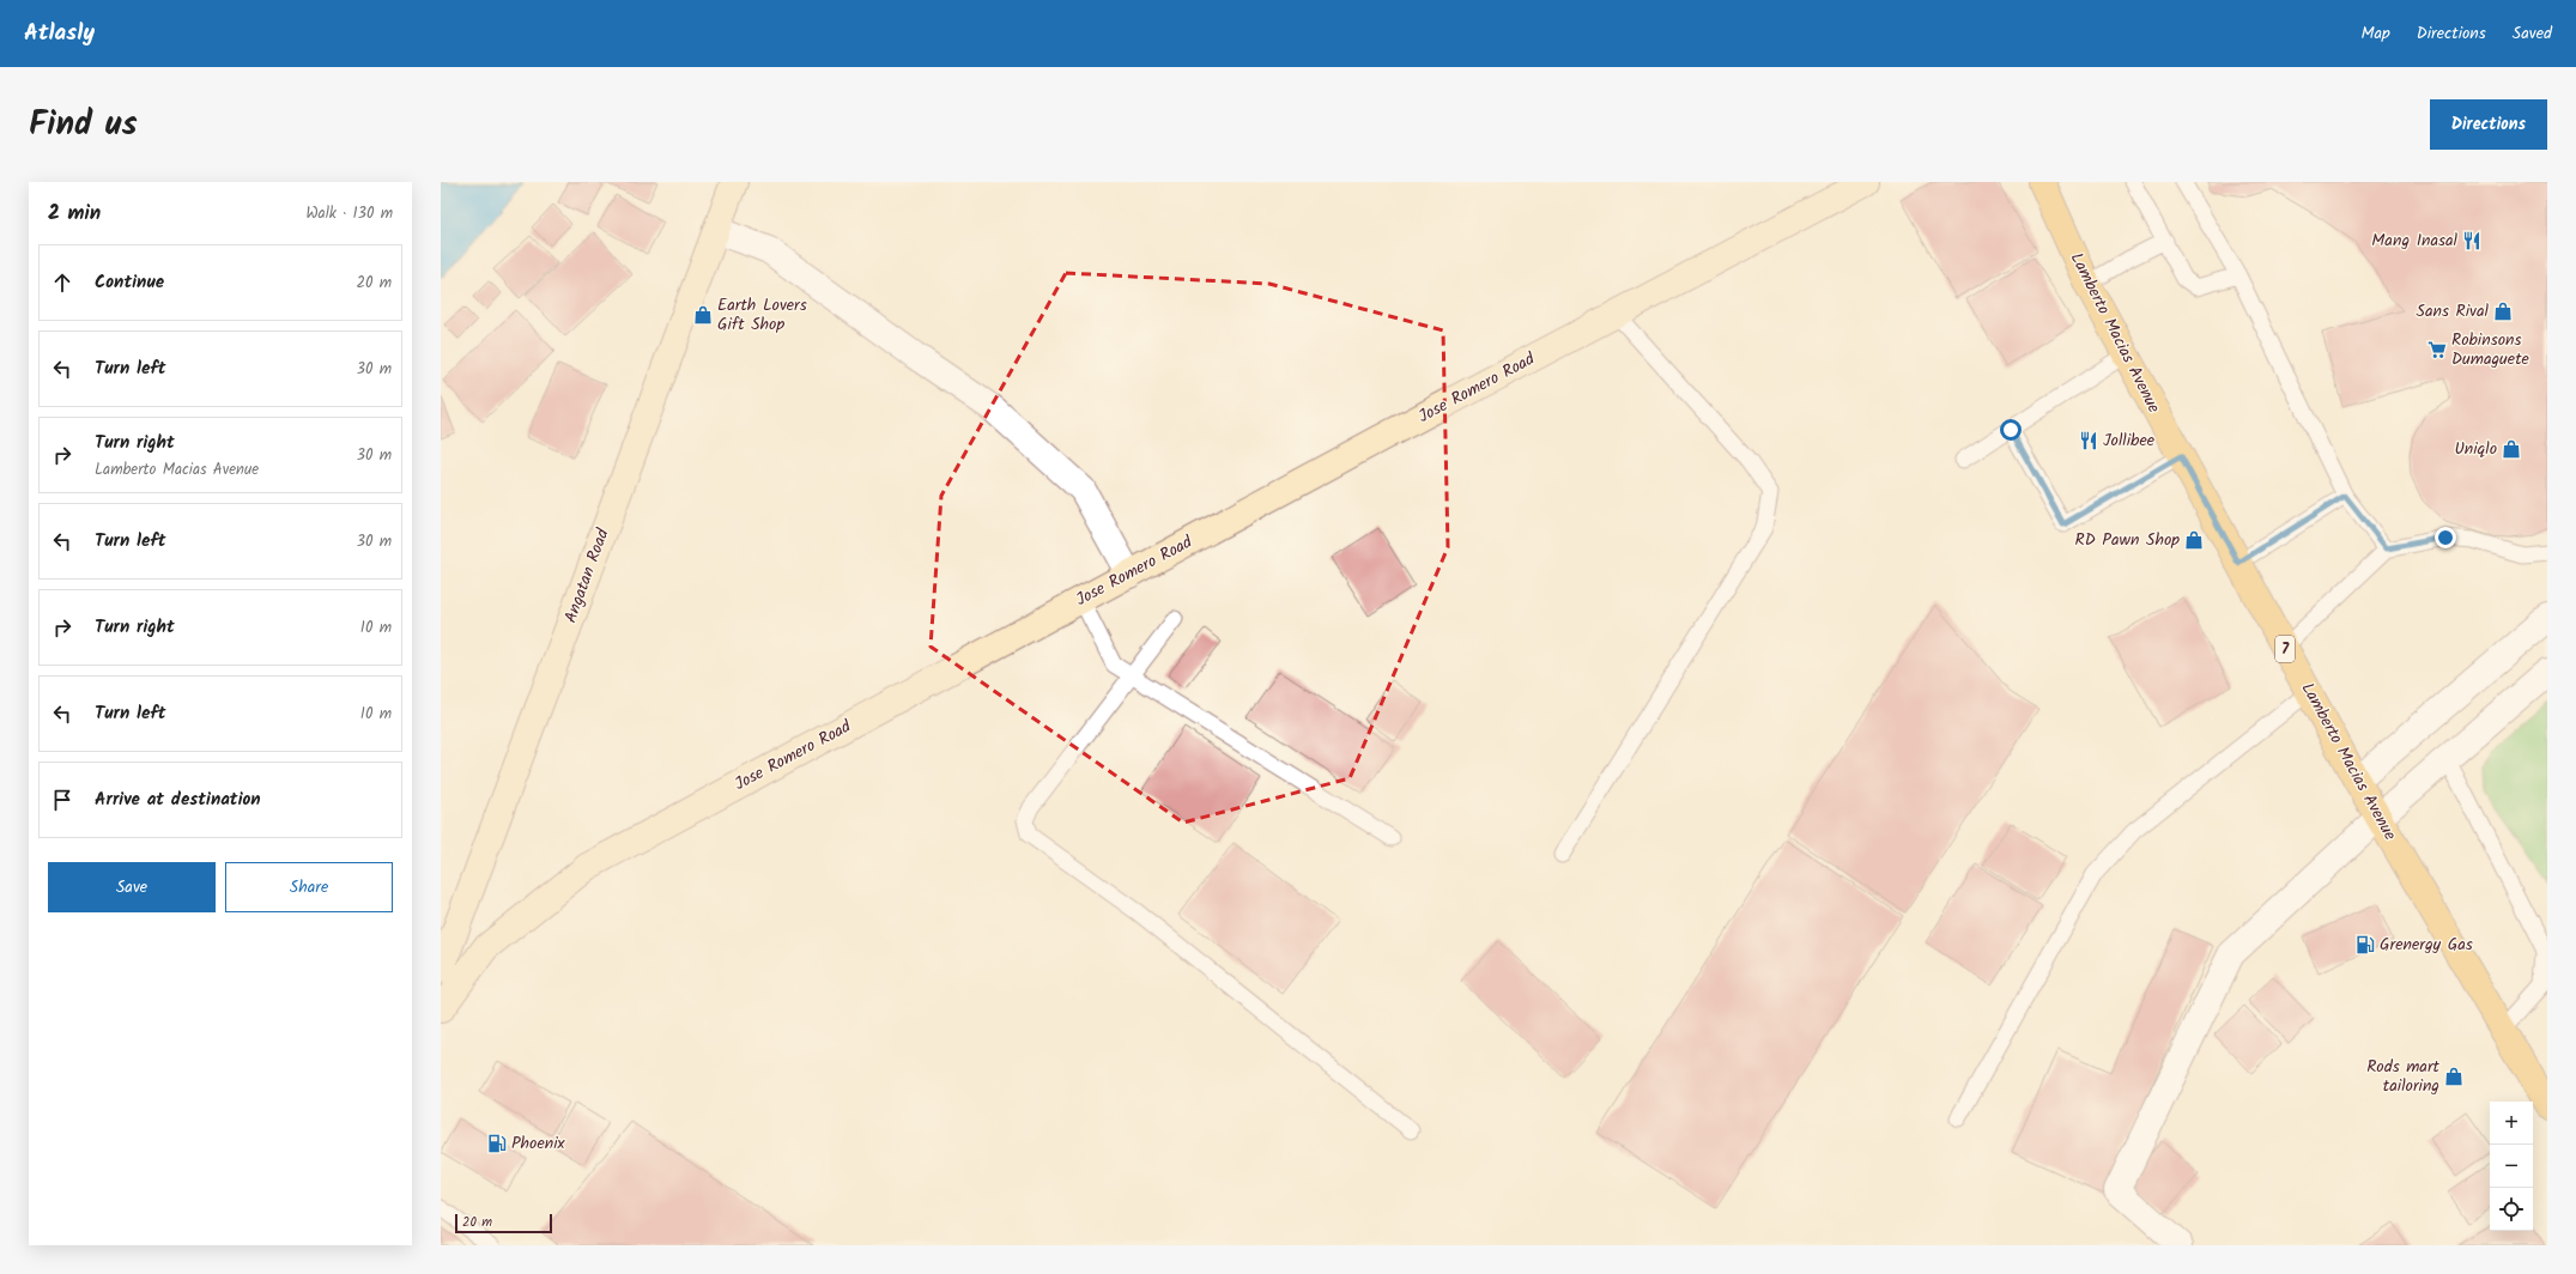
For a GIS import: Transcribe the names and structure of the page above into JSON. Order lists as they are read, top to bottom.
{
  "streets": {
    "main road": [
      "Lamberto Macias Avenue",
      "Jose Romero Road",
      "Angatan Road",
      "7"
    ]
  },
  "places": {
    "restaurant": ["Mang Inasal", "Jollibee"],
    "shop": [
      "Sans Rival",
      "Earth Lovers Gift Shop",
      "Uniqlo",
      "RD Pawn Shop",
      "Rods mart tailoring"
    ],
    "supermarket": ["Robinsons Dumaguete"],
    "fuel station": ["Grenergy Gas", "Phoenix"]
  },
  "scale_bar": "20 m",
  "page": {
    "header": "Atlasly",
    "nav": ["Map", "Directions", "Saved"],
    "title": "Find us",
    "buttons": [
      "Directions",
      ["Save", "Share"]
    ],
    "heading": ["2 min", "Walk · 130 m"],
    "list": [
      ["Continue", "20 m"],
      ["Turn left", "30 m"],
      ["Turn right", "Lamberto Macias Avenue", "30 m"],
      ["Turn left", "30 m"],
      ["Turn right", "10 m"],
      ["Turn left", "10 m"],
      "Arrive at destination"
    ],
    "map_buttons": ["+", "−"],
    "scale": "20 m"
  }
}
